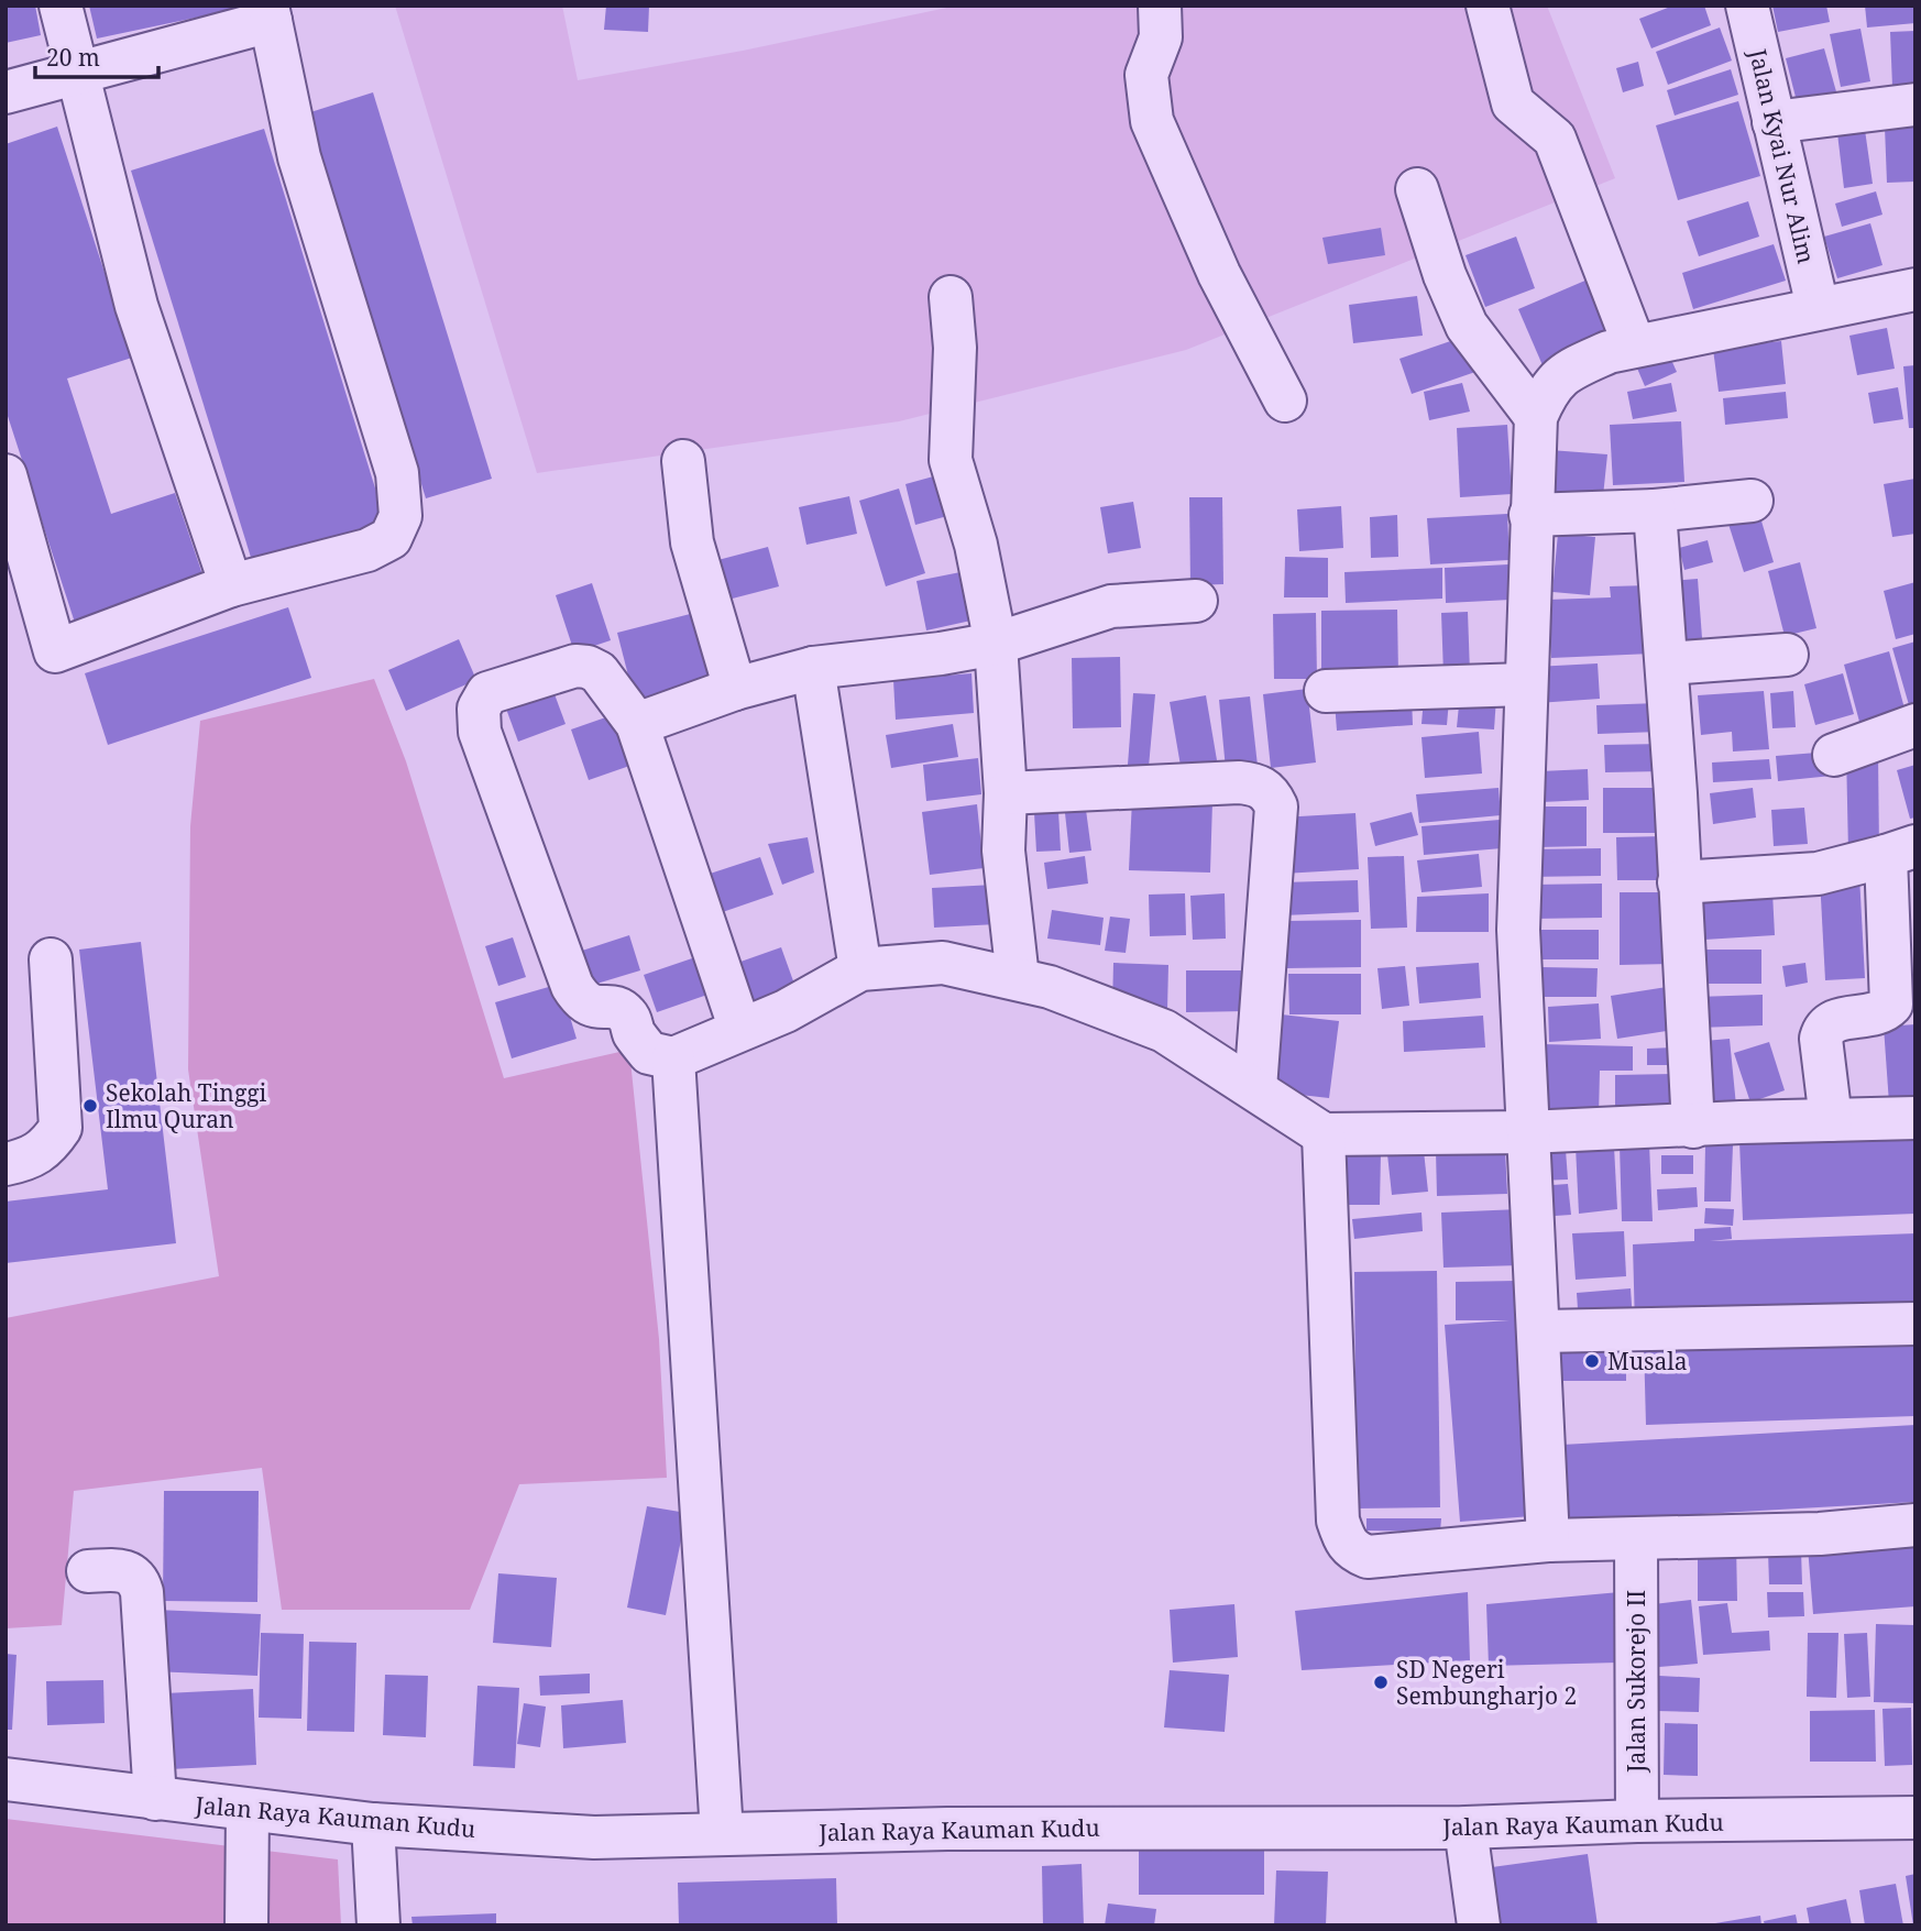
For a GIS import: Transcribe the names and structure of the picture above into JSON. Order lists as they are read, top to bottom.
{
  "streets": {
    "street": ["Jalan Kyai Nur Alim", "Jalan Sukorejo II", "Jalan Raya Kauman Kudu"]
  },
  "crossings": [
    ["Jalan Sukorejo II", "Jalan Raya Kauman Kudu"]
  ],
  "places": ["Sekolah Tinggi Ilmu Quran", "Musala", "SD Negeri Sembungharjo 2"],
  "scale_bar": "20 m"
}
